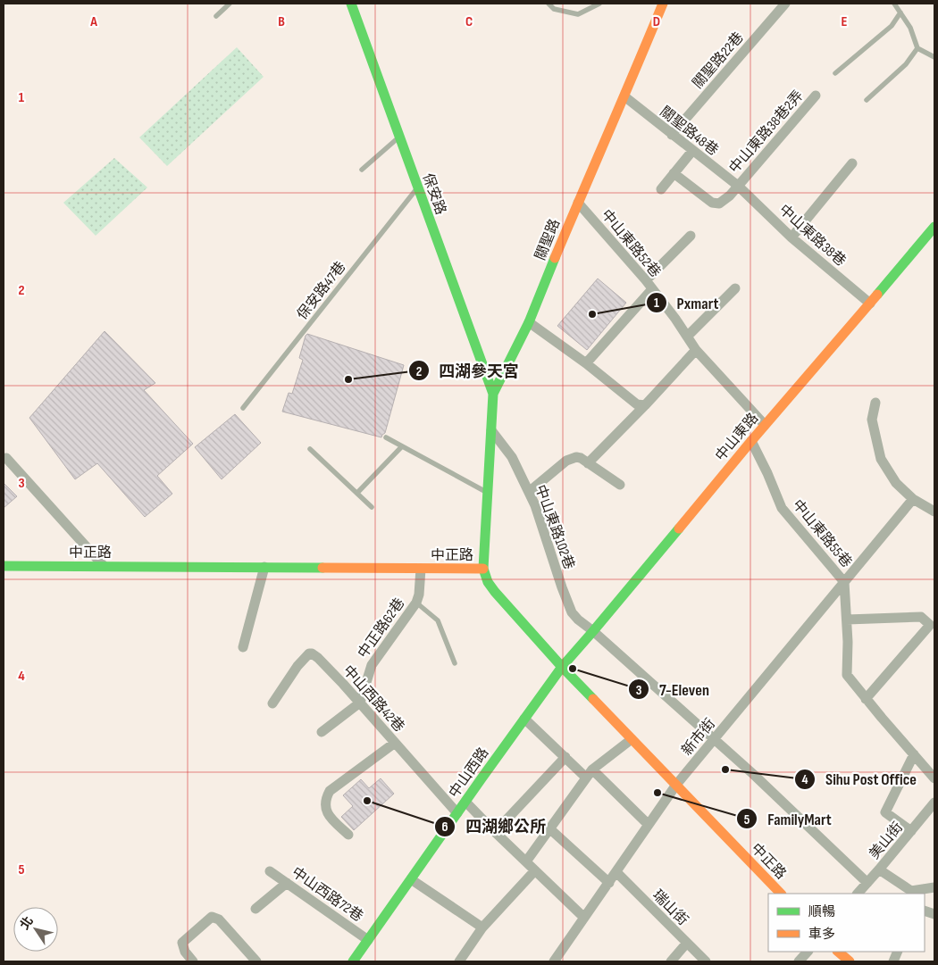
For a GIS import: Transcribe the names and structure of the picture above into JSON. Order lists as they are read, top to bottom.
{
  "streets": {
    "main road": [
      "保安路",
      "關聖路",
      "中山東路",
      "中正路",
      "中山西路"
    ],
    "street": [
      "關聖路22巷",
      "關聖路48巷",
      "中山東路38巷2弄",
      "中山東路38巷",
      "中山東路52巷",
      "中山東路102巷",
      "中山東路55巷",
      "中正路62巷",
      "中山西路42巷",
      "新市街",
      "美山街",
      "中山西路72巷",
      "瑞山街"
    ],
    "lane": ["保安路47巷"]
  },
  "crossings": [
    ["關聖路22巷", "關聖路48巷"],
    ["關聖路48巷", "中山東路38巷2弄"],
    ["關聖路48巷", "中山東路38巷"],
    ["關聖路48巷", "關聖路"],
    ["中山東路38巷2弄", "中山東路38巷"],
    ["保安路", "關聖路"],
    ["保安路", "保安路47巷"],
    ["中山東路38巷", "中山東路"],
    ["關聖路", "中山東路52巷"],
    ["關聖路", "中山東路102巷"],
    ["關聖路", "中正路"],
    ["中山東路52巷", "中山東路"],
    ["中山東路", "中山東路102巷"],
    ["中山東路", "中山東路55巷"],
    ["中山東路", "中正路"],
    ["中山東路", "中山西路"],
    ["中山東路102巷", "新市街"],
    ["中山東路102巷", "美山街"],
    ["中山東路55巷", "新市街"],
    ["中正路", "中正路62巷"],
    ["中正路", "新市街"],
    ["中正路", "中山西路"],
    ["中正路62巷", "中山西路42巷"],
    ["中山西路42巷", "中山西路"],
    ["新市街", "瑞山街"],
    ["中山西路", "中山西路72巷"]
  ],
  "places": [
    "Pxmart",
    "四湖參天宮",
    "7-Eleven",
    "Sihu Post Office",
    "FamilyMart",
    "四湖鄉公所"
  ],
  "legend": ["順暢", "車多"],
  "north": "top left",
  "grid": {
    "columns": [
      "A",
      "B",
      "C",
      "D",
      "E"
    ],
    "rows": [
      "1",
      "2",
      "3",
      "4",
      "5"
    ]
  }
}
